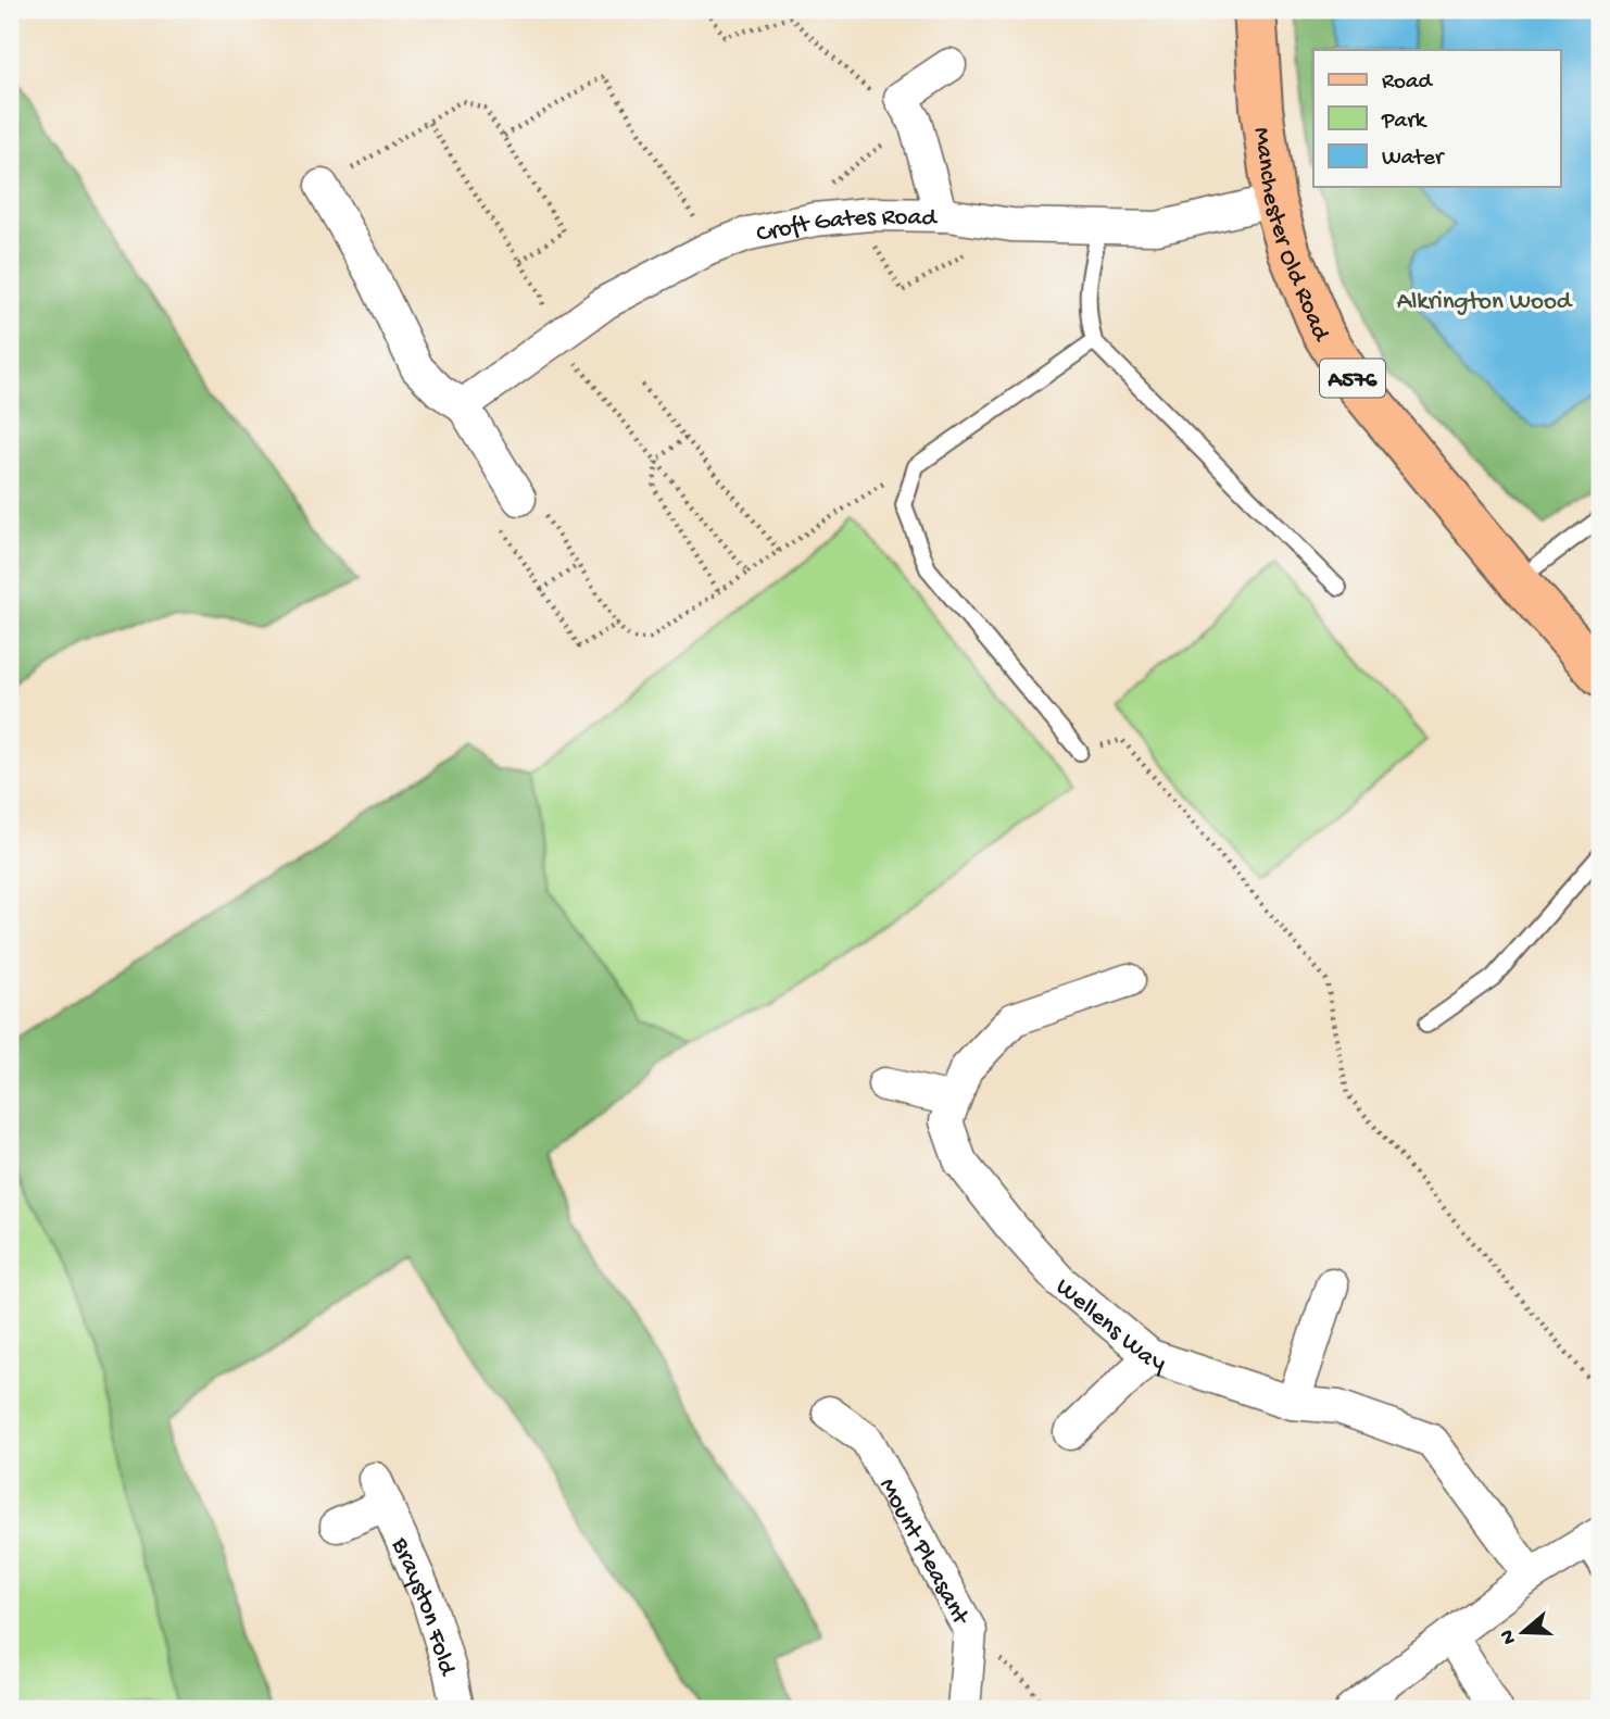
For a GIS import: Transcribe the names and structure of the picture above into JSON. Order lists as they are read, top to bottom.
{
  "streets": {
    "main road": ["Manchester Old Road", "A576"],
    "street": [
      "Croft Gates Road",
      "Wellens Way",
      "Mount Pleasant",
      "Brayston Fold"
    ]
  },
  "crossings": [
    ["Croft Gates Road", "Manchester Old Road"]
  ],
  "parks": ["Alkrington Wood"],
  "legend": ["Road", "Park", "Water"],
  "north": "left"
}
